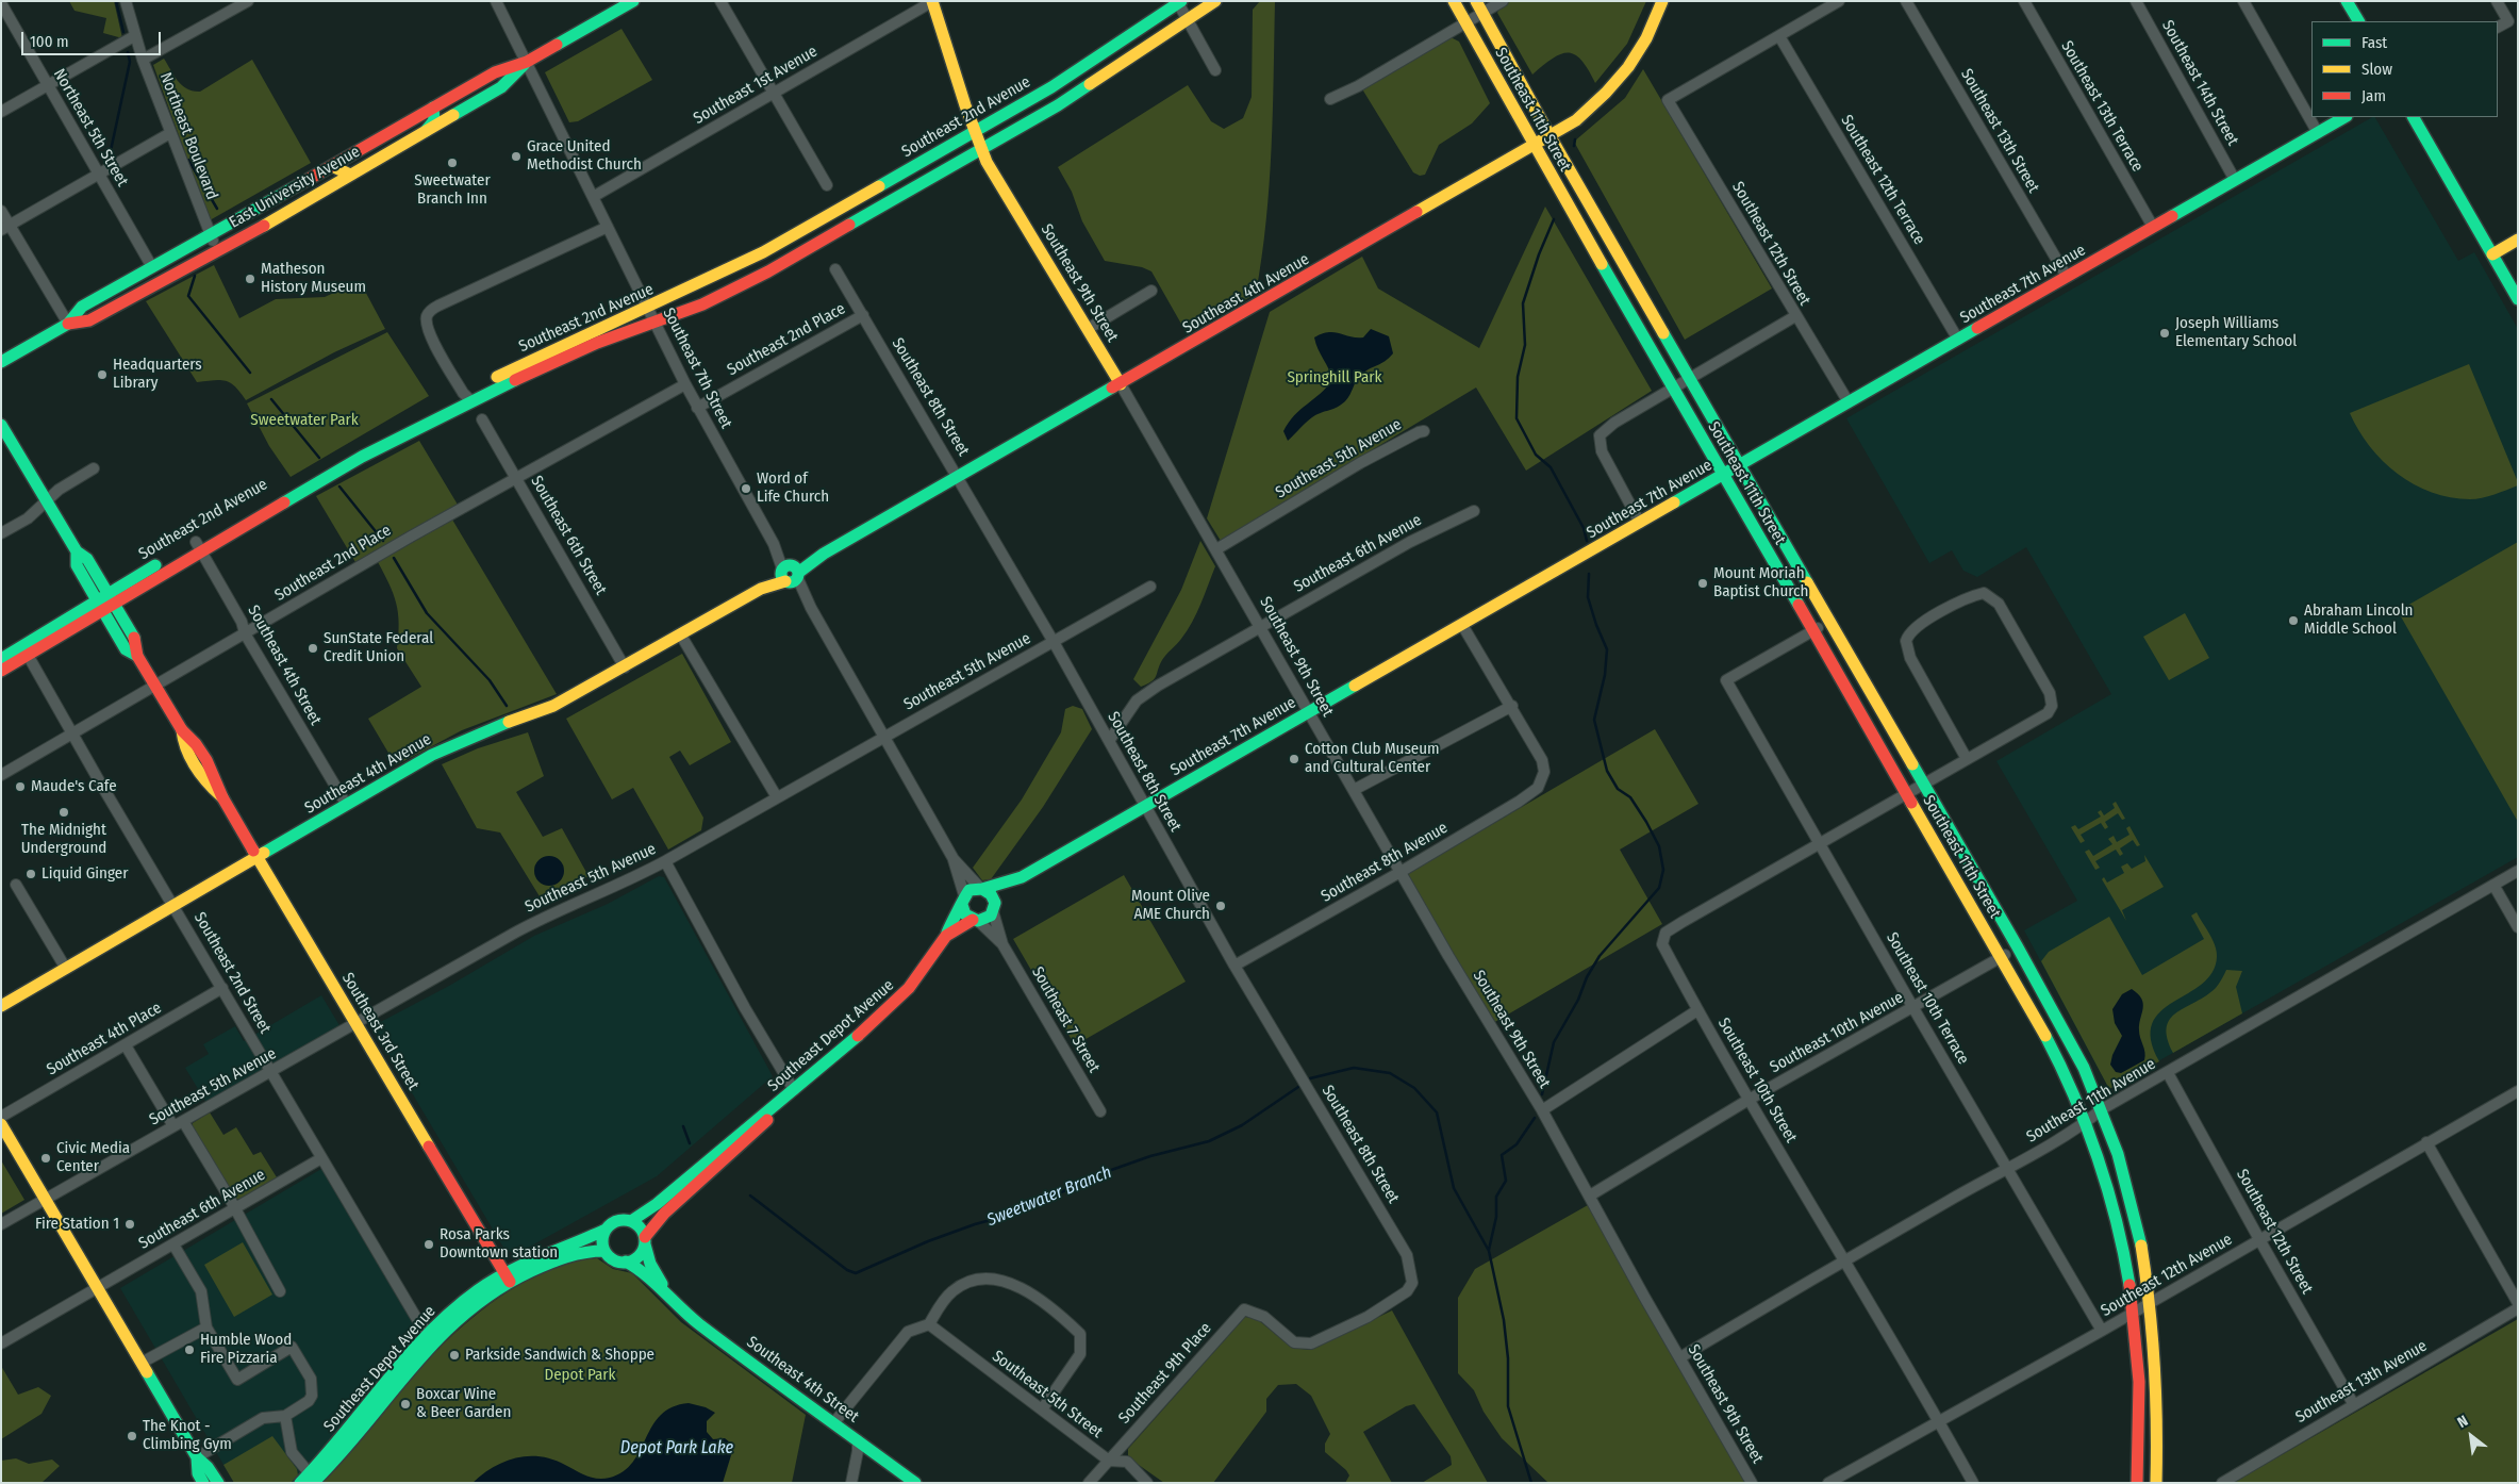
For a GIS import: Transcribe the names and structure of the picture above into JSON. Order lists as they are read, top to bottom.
{
  "streets": {
    "main road": [
      "Southeast 11th Street",
      "Southeast 2nd Avenue",
      "East University Avenue",
      "Southeast 9th Street",
      "Southeast 7th Avenue",
      "Southeast 4th Avenue",
      "Southeast 4th Street",
      "Southeast 3rd Street",
      "Southeast Depot Avenue"
    ],
    "street": [
      "Southeast 14th Street",
      "Southeast 1st Avenue",
      "Southeast 13th Terrace",
      "Northeast 5th Street",
      "Southeast 13th Street",
      "Northeast Boulevard",
      "Southeast 12th Terrace",
      "Southeast 12th Street",
      "Southeast 2nd Place",
      "Southeast 7th Street",
      "Southeast 8th Street",
      "Southeast 5th Avenue",
      "Southeast 6th Street",
      "Southeast 6th Avenue",
      "Southeast 8th Avenue",
      "Southeast 2nd Street",
      "Southeast 10th Terrace",
      "Southeast 7 Street",
      "Southeast 10th Avenue",
      "Southeast 4th Place",
      "Southeast 10th Street",
      "Southeast 11th Avenue",
      "Southeast 12th Avenue",
      "Southeast 9th Place",
      "Southeast 13th Avenue",
      "Southeast 5th Street"
    ]
  },
  "crossings": [
    ["Southeast 14th Street", "Southeast 7th Avenue"],
    ["Southeast 1st Avenue", "Southeast 9th Street"],
    ["Southeast 1st Avenue", "Southeast 7th Street"],
    ["Southeast 13th Terrace", "Southeast 7th Avenue"],
    ["Southeast 11th Street", "Southeast 7th Avenue"],
    ["Southeast 11th Street", "Southeast 4th Avenue"],
    ["Southeast 11th Street", "Southeast 10th Terrace"],
    ["Southeast 11th Street", "Southeast 10th Avenue"],
    ["Southeast 11th Street", "Southeast 10th Street"],
    ["Southeast 11th Street", "Southeast 11th Avenue"],
    ["Southeast 11th Street", "Southeast 12th Avenue"],
    ["Southeast 2nd Avenue", "Southeast 9th Street"],
    ["Southeast 2nd Avenue", "Southeast 7th Street"],
    ["Southeast 2nd Avenue", "Southeast 4th Street"],
    ["Southeast 2nd Avenue", "Southeast 2nd Street"],
    ["Southeast 2nd Avenue", "Southeast 3rd Street"],
    ["Northeast 5th Street", "East University Avenue"],
    ["Southeast 13th Street", "Southeast 7th Avenue"],
    ["Northeast Boulevard", "East University Avenue"],
    ["Southeast 12th Terrace", "Southeast 12th Street"],
    ["Southeast 12th Terrace", "Southeast 7th Avenue"],
    ["East University Avenue", "Southeast 7th Street"],
    ["Southeast 12th Street", "Southeast 7th Avenue"],
    ["Southeast 12th Street", "Southeast 11th Avenue"],
    ["Southeast 12th Street", "Southeast 12th Avenue"],
    ["Southeast 12th Street", "Southeast 13th Avenue"],
    ["Southeast 9th Street", "Southeast 7th Avenue"],
    ["Southeast 9th Street", "Southeast 4th Avenue"],
    ["Southeast 9th Street", "Southeast 5th Avenue"],
    ["Southeast 9th Street", "Southeast 6th Avenue"],
    ["Southeast 9th Street", "Southeast 8th Avenue"],
    ["Southeast 9th Street", "Southeast 10th Avenue"],
    ["Southeast 9th Street", "Southeast 11th Avenue"],
    ["Southeast 7th Avenue", "Southeast 7th Street"],
    ["Southeast 7th Avenue", "Southeast 8th Street"],
    ["Southeast 7th Avenue", "Southeast 7 Street"],
    ["Southeast 7th Avenue", "Southeast Depot Avenue"],
    ["Southeast 4th Avenue", "Southeast 7th Street"],
    ["Southeast 4th Avenue", "Southeast 8th Street"],
    ["Southeast 4th Avenue", "Southeast 6th Street"],
    ["Southeast 4th Avenue", "Southeast 4th Street"],
    ["Southeast 4th Avenue", "Southeast 2nd Street"],
    ["Southeast 4th Avenue", "Southeast 3rd Street"],
    ["Southeast 2nd Place", "Southeast 7th Street"],
    ["Southeast 2nd Place", "Southeast 8th Street"],
    ["Southeast 2nd Place", "Southeast 6th Street"],
    ["Southeast 2nd Place", "Southeast 4th Street"],
    ["Southeast 2nd Place", "Southeast 2nd Street"],
    ["Southeast 2nd Place", "Southeast 3rd Street"],
    ["Southeast 7th Street", "Southeast 5th Avenue"],
    ["Southeast 7th Street", "Southeast 7 Street"],
    ["Southeast 7th Street", "Southeast Depot Avenue"],
    ["Southeast 8th Street", "Southeast 5th Avenue"],
    ["Southeast 8th Street", "Southeast 6th Avenue"],
    ["Southeast 8th Street", "Southeast 8th Avenue"],
    ["Southeast 8th Street", "Southeast 9th Place"],
    ["Southeast 5th Avenue", "Southeast 2nd Street"],
    ["Southeast 5th Avenue", "Southeast 3rd Street"],
    ["Southeast 6th Avenue", "Southeast 2nd Street"],
    ["Southeast 4th Street", "Southeast Depot Avenue"],
    ["Southeast 2nd Street", "Southeast Depot Avenue"],
    ["Southeast 2nd Street", "Southeast 4th Place"],
    ["Southeast 10th Terrace", "Southeast 10th Avenue"],
    ["Southeast 10th Terrace", "Southeast 10th Street"],
    ["Southeast 10th Terrace", "Southeast 11th Avenue"],
    ["Southeast 10th Terrace", "Southeast 12th Avenue"],
    ["Southeast 7 Street", "Southeast Depot Avenue"],
    ["Southeast 3rd Street", "Southeast Depot Avenue"],
    ["Southeast 10th Avenue", "Southeast 10th Street"],
    ["Southeast 10th Street", "Southeast 11th Avenue"],
    ["Southeast 10th Street", "Southeast 12th Avenue"],
    ["Southeast 9th Place", "Southeast 5th Street"]
  ],
  "water": ["Sweetwater Branch", "Depot Park Lake"],
  "parks": ["Springhill Park", "Sweetwater Park", "Depot Park"],
  "places": [
    "Grace United Methodist Church",
    "Sweetwater Branch Inn",
    "Matheson History Museum",
    "Joseph Williams Elementary School",
    "Headquarters Library",
    "Word of Life Church",
    "Mount Moriah Baptist Church",
    "Abraham Lincoln Middle School",
    "SunState Federal Credit Union",
    "Cotton Club Museum and Cultural Center",
    "Maude's Cafe",
    "The Midnight Underground",
    "Liquid Ginger",
    "Mount Olive AME Church",
    "Civic Media Center",
    "Fire Station 1",
    "Rosa Parks Downtown station",
    "Humble Wood Fire Pizzaria",
    "Parkside Sandwich & Shoppe",
    "Boxcar Wine & Beer Garden",
    "The Knot - Climbing Gym"
  ],
  "legend": ["Fast", "Slow", "Jam"],
  "scale_bar": "100 m",
  "north": "top left"
}
